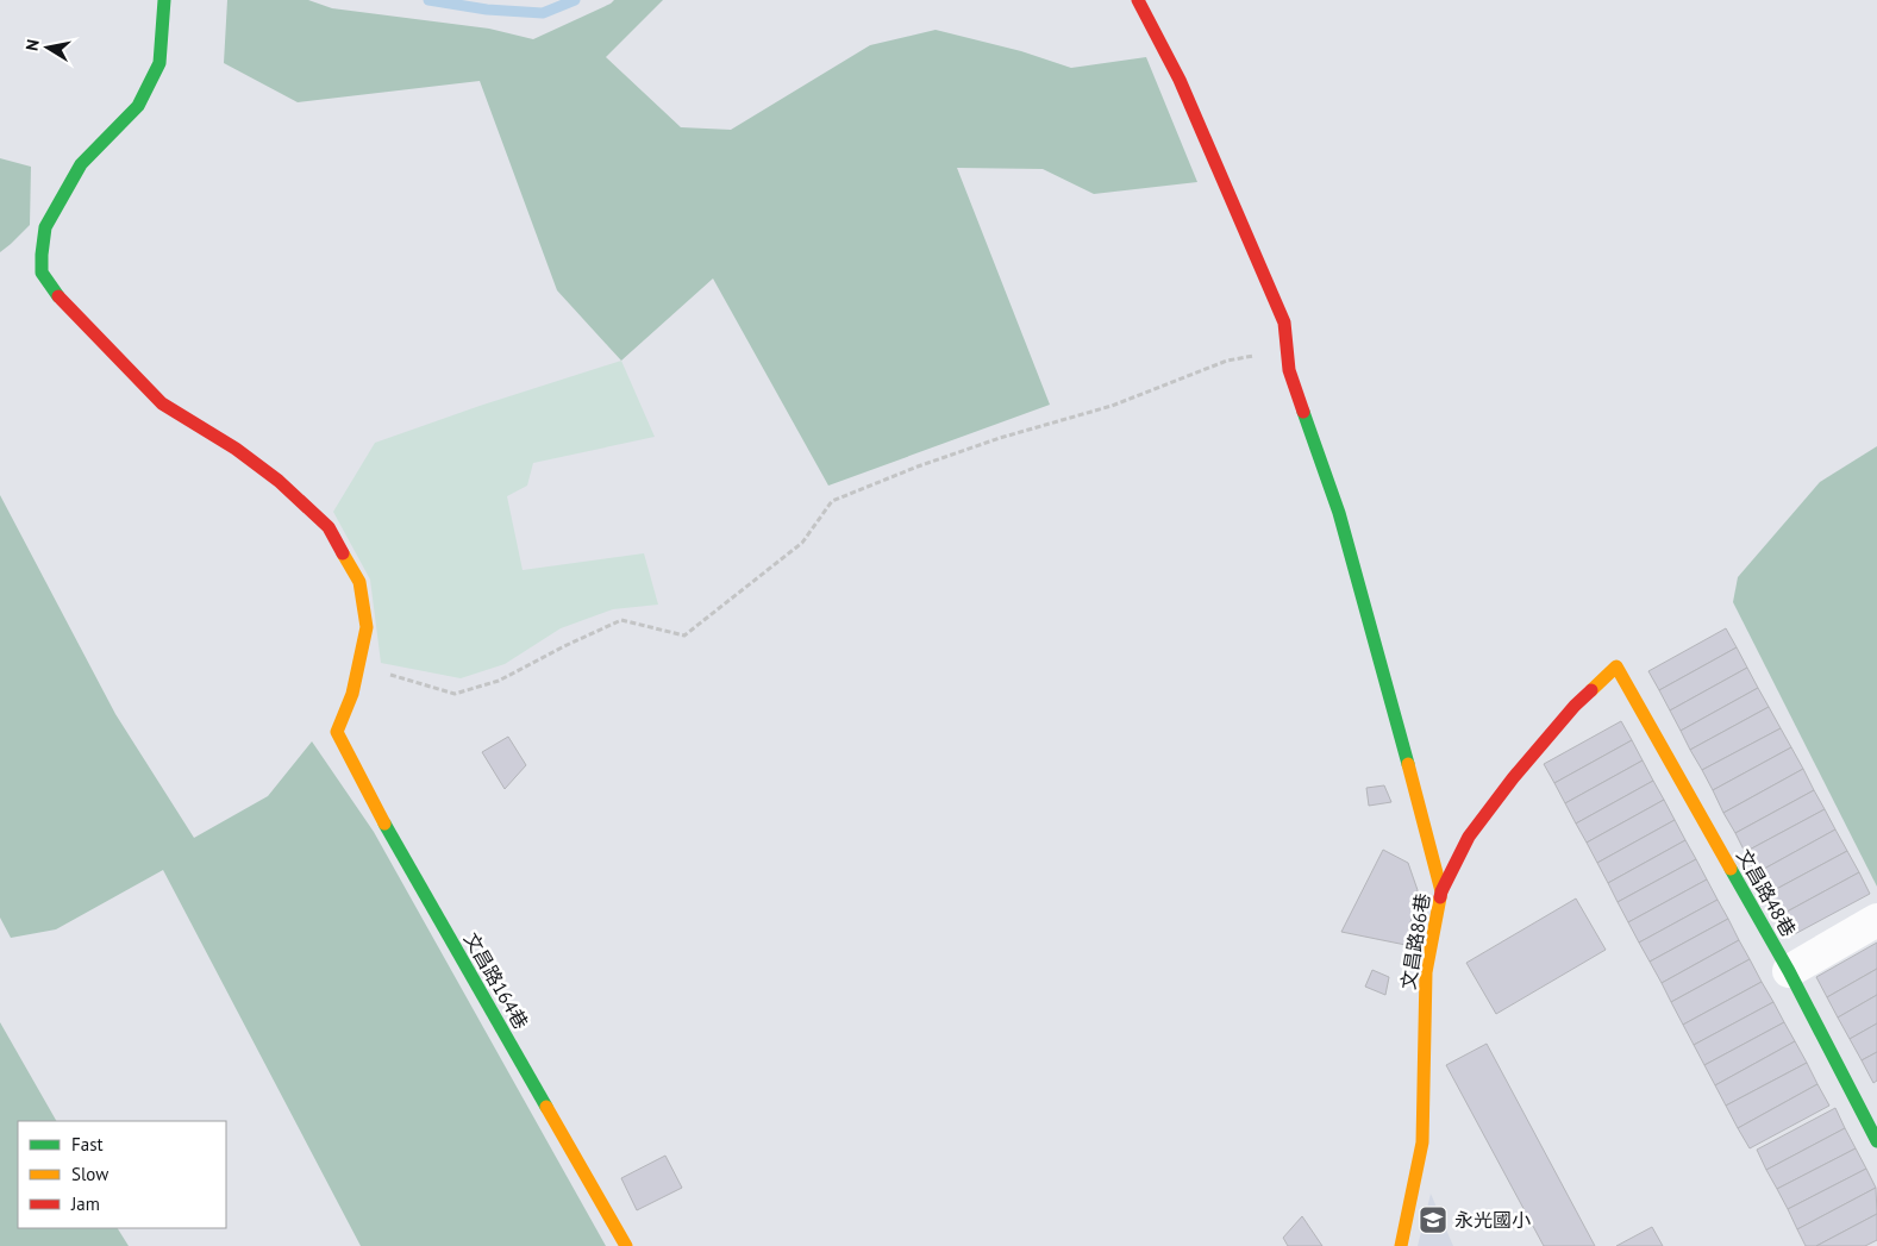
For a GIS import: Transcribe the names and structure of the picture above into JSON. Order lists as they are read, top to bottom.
{
  "streets": {
    "street": ["文昌路48巷", "文昌路86巷", "文昌路164巷"]
  },
  "crossings": [
    ["文昌路48巷", "文昌路86巷"]
  ],
  "places": {
    "school or university": ["永光國小"]
  },
  "legend": ["Fast", "Slow", "Jam"],
  "north": "left"
}
